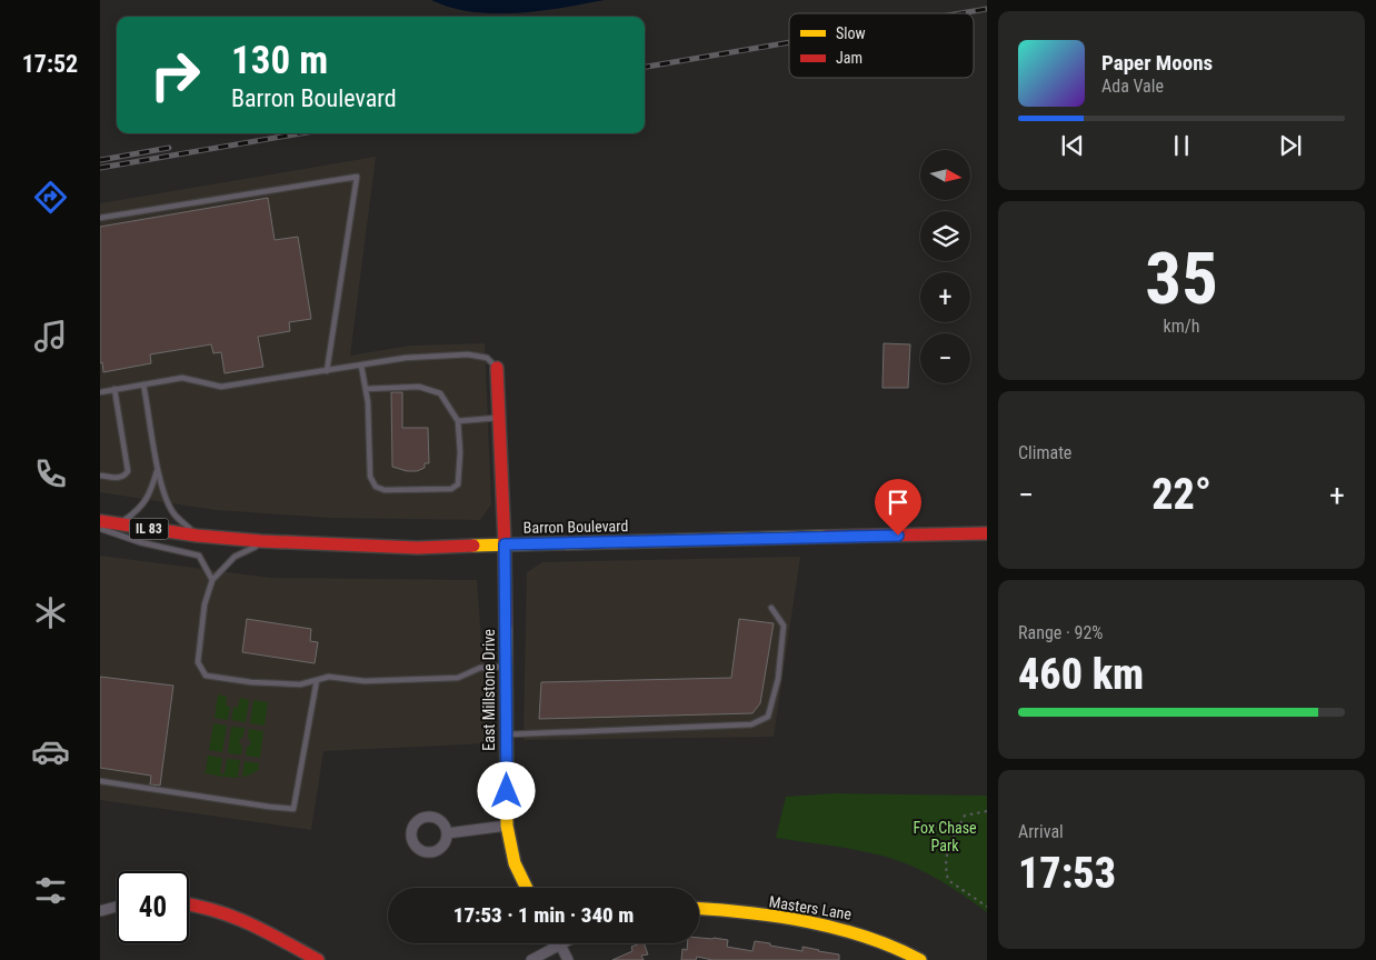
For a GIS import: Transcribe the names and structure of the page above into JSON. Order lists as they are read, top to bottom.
{
  "streets": {
    "street": [
      "Barron Boulevard",
      "IL 83",
      "East Millstone Drive",
      "Masters Lane"
    ]
  },
  "crossings": [
    ["Barron Boulevard", "East Millstone Drive"]
  ],
  "parks": ["Fox Chase Park"],
  "legend": ["Slow", "Jam"],
  "north": "right",
  "page": {
    "tabs": "17:52",
    "turn": ["130 m", "Barron Boulevard"],
    "song": ["Paper Moons", "Ada Vale"],
    "map_buttons": ["+", "−"],
    "tile": [
      ["35", "km/h"],
      "Climate",
      ["Range · 92%", "460 km"],
      ["Arrival", "17:53"]
    ],
    "heat": ["−", "22°", "+"],
    "limit": "40",
    "trip": "17:53 · 1 min · 340 m"
  }
}
